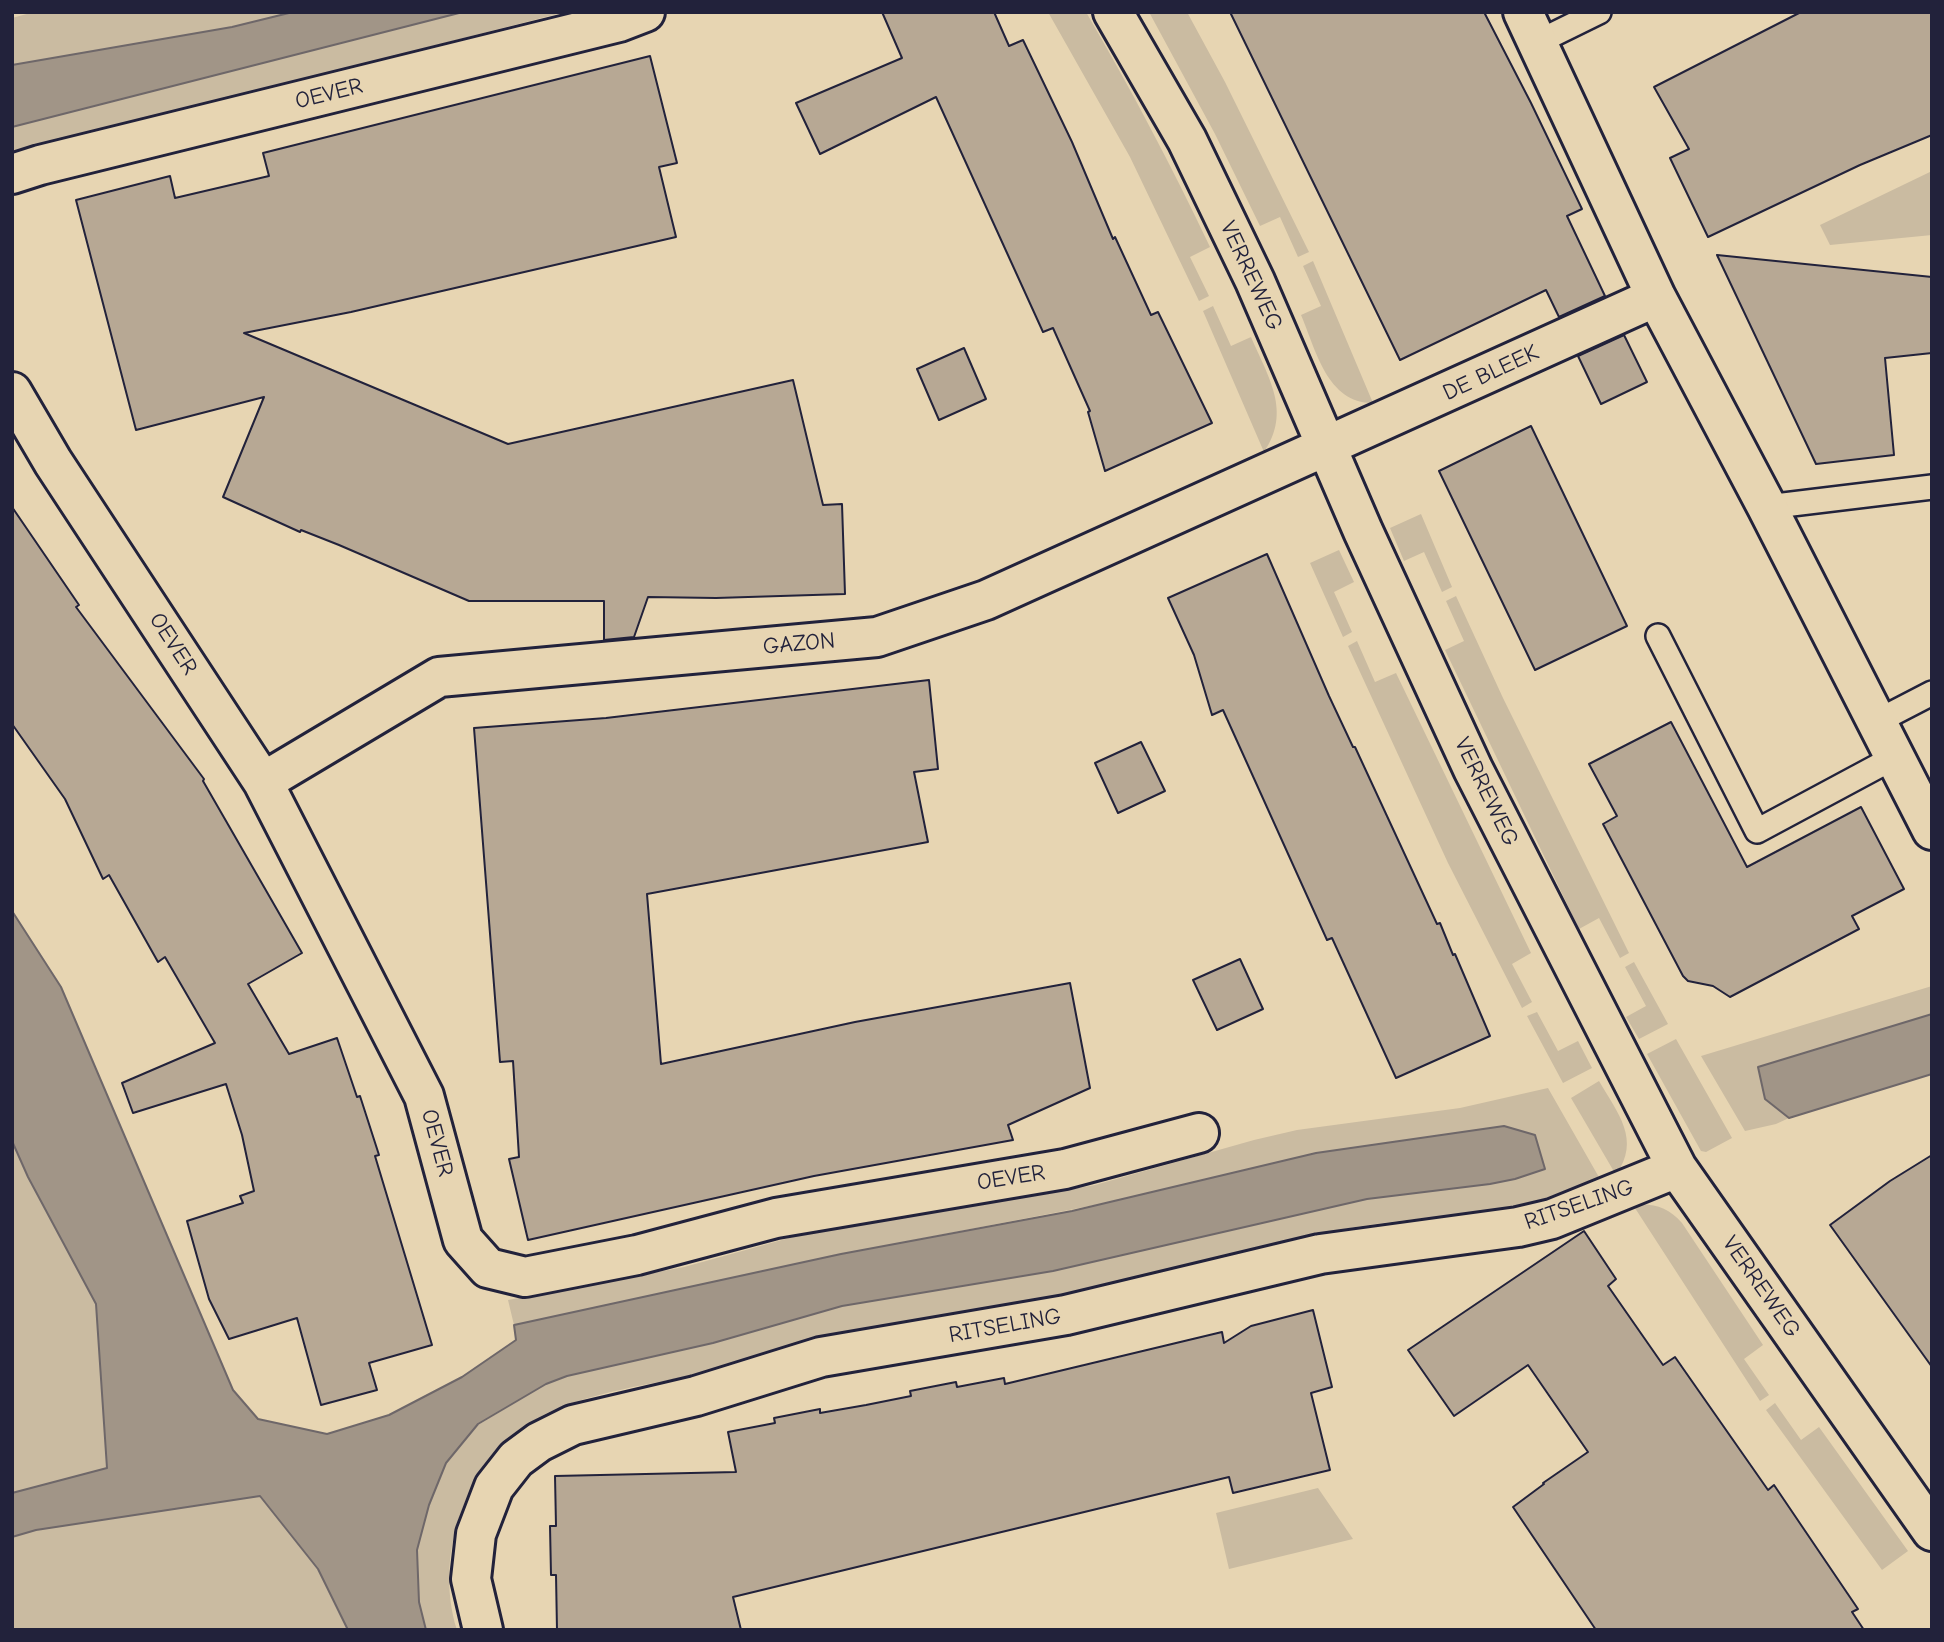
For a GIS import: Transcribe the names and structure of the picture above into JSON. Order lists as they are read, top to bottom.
{
  "streets": {
    "street": [
      "OEVER",
      "VERREWEG",
      "DE BLEEK",
      "GAZON",
      "RITSELING"
    ]
  },
  "crossings": [
    ["OEVER", "GAZON"],
    ["VERREWEG", "DE BLEEK"],
    ["VERREWEG", "GAZON"],
    ["VERREWEG", "RITSELING"],
    ["DE BLEEK", "GAZON"]
  ]
}
